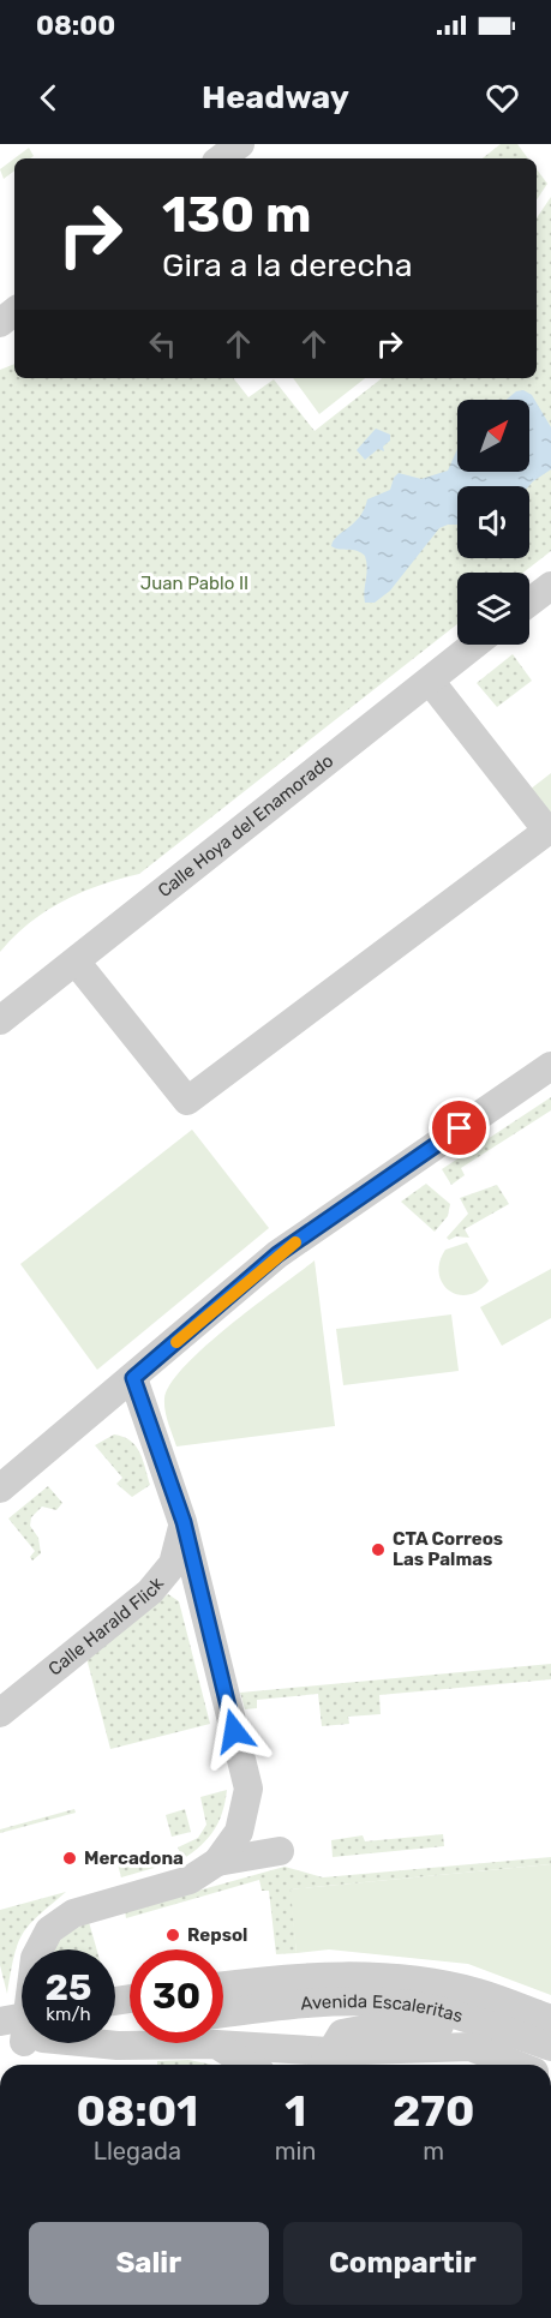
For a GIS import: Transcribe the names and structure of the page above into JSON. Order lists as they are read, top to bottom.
{
  "streets": {
    "street": ["Calle Hoya del Enamorado", "Calle Harald Flick", "Avenida Escaleritas"]
  },
  "parks": ["Juan Pablo II"],
  "places": ["CTA Correos Las Palmas", "Mercadona", "Repsol"],
  "north": "top right",
  "page": {
    "status": "08:00",
    "header": "Headway",
    "turn": ["130 m", "Gira a la derecha"],
    "speed": "25 km/h",
    "limit": "30",
    "eta": [
      "08:01",
      "Llegada",
      "1",
      "min",
      "270",
      "m"
    ],
    "buttons": ["Salir", "Compartir"]
  }
}
